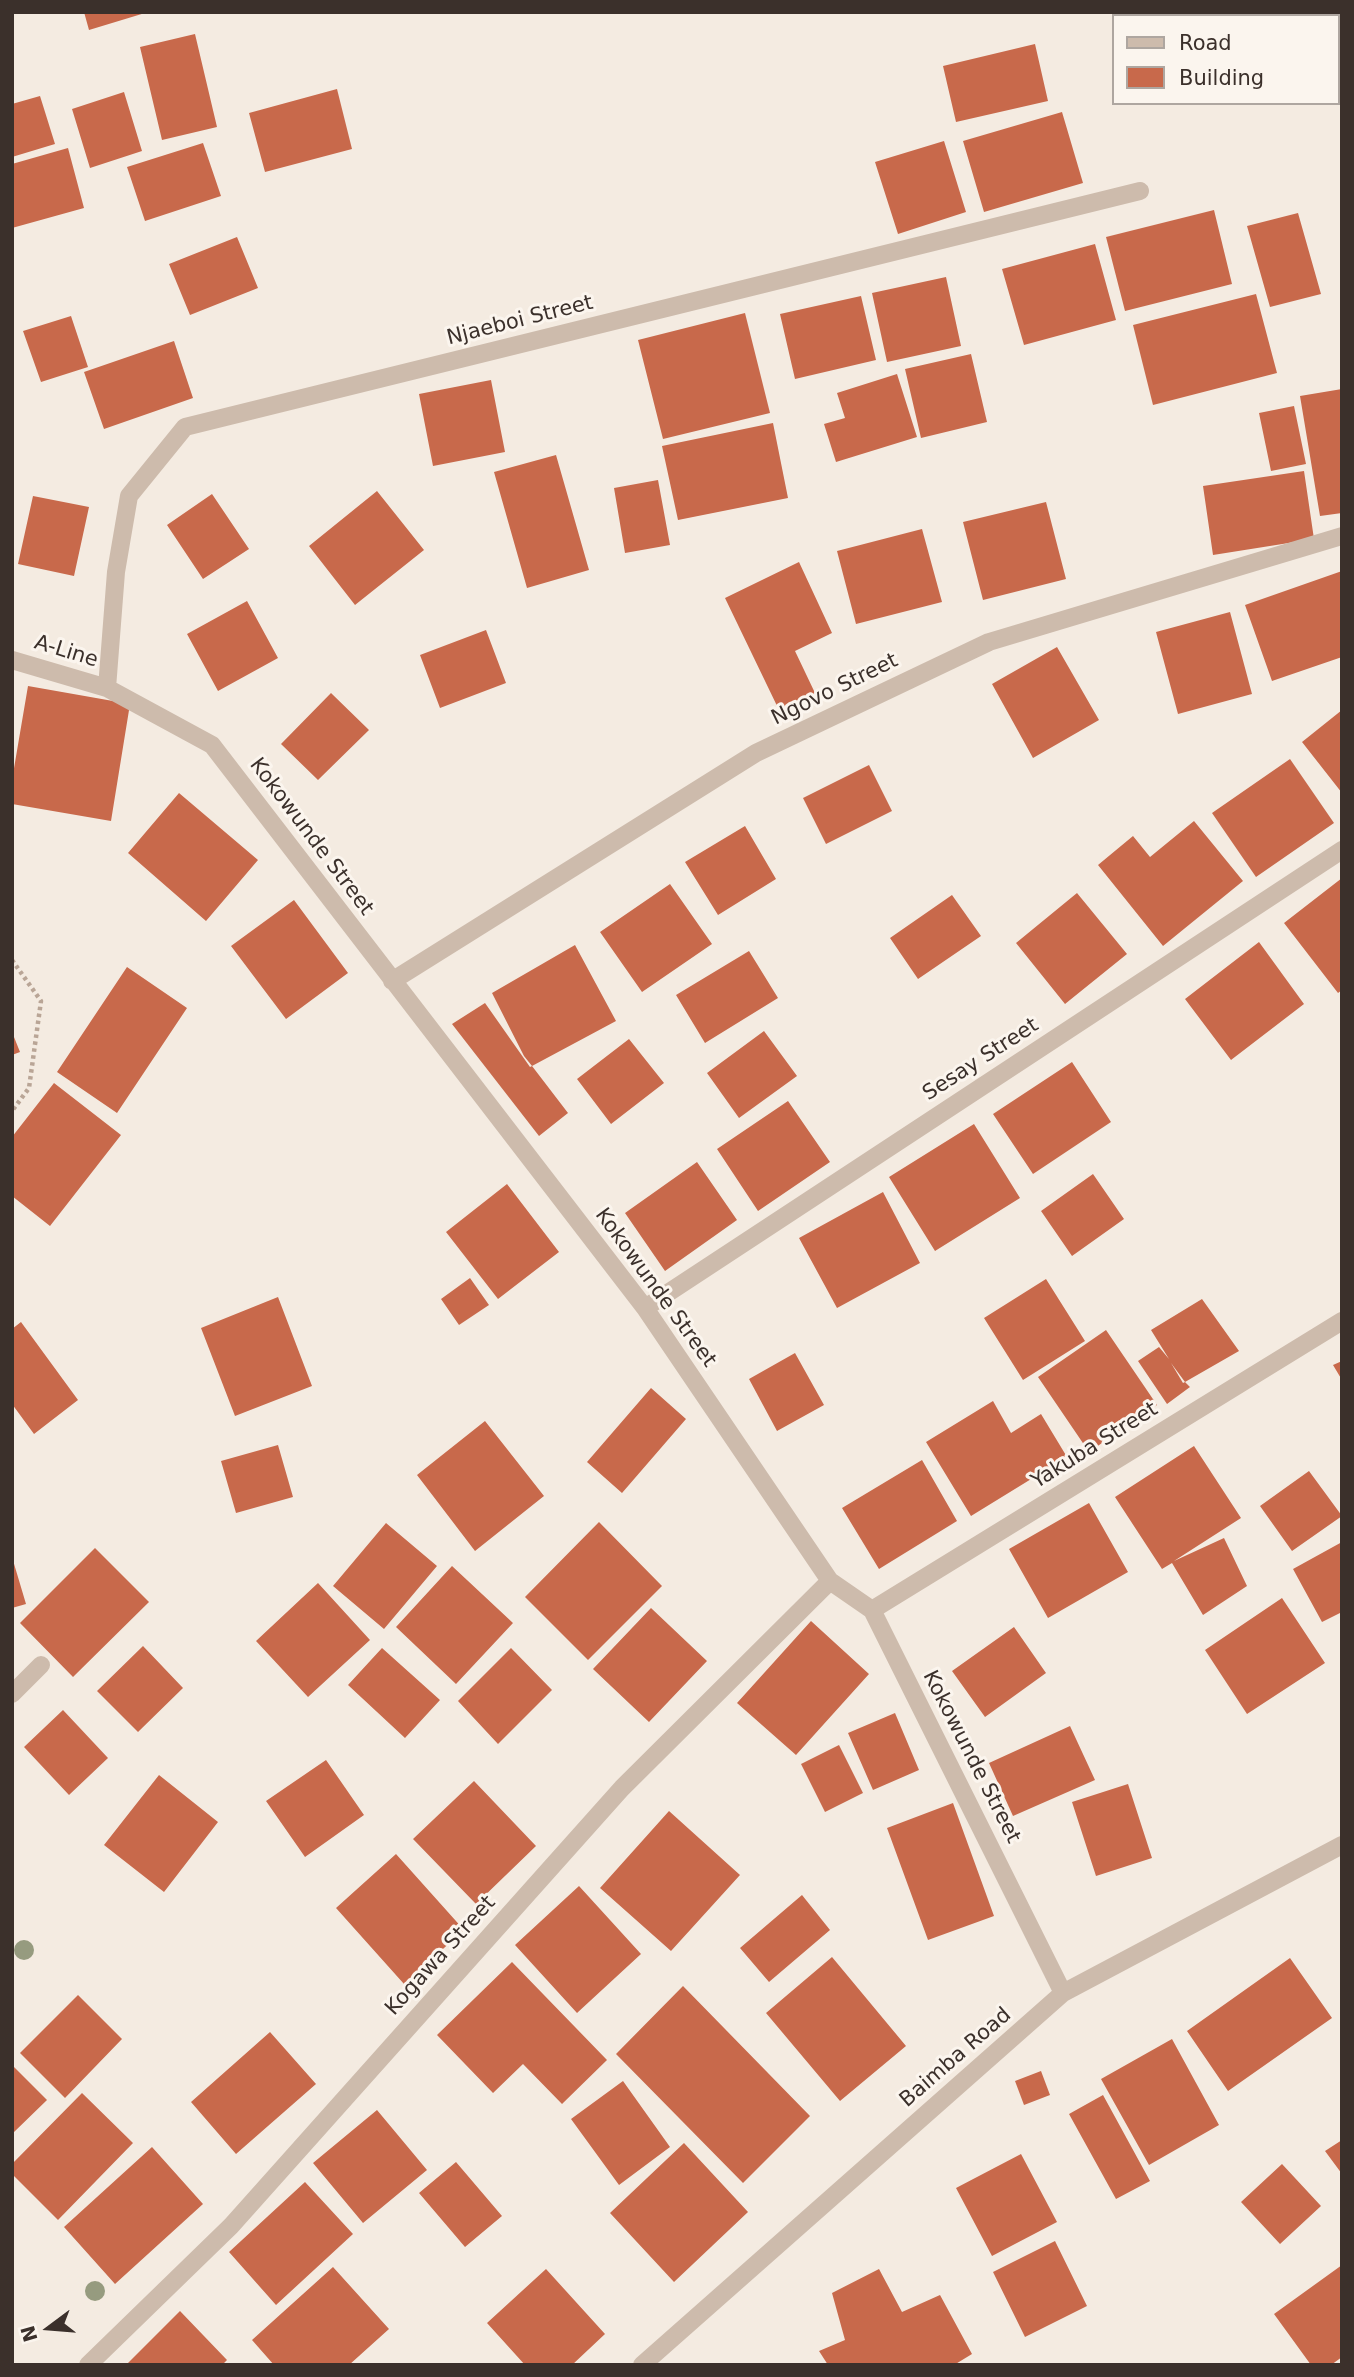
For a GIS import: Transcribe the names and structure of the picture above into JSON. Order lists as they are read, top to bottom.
{
  "streets": {
    "street": [
      "Njaeboi Street",
      "A-Line",
      "Ngovo Street",
      "Kokowunde Street",
      "Sesay Street",
      "Yakuba Street",
      "Kogawa Street",
      "Baimba Road"
    ]
  },
  "crossings": [
    ["Njaeboi Street", "A-Line"],
    ["Njaeboi Street", "Kokowunde Street"],
    ["A-Line", "Kokowunde Street"],
    ["Ngovo Street", "Kokowunde Street"],
    ["Kokowunde Street", "Sesay Street"],
    ["Kokowunde Street", "Yakuba Street"],
    ["Kokowunde Street", "Kogawa Street"],
    ["Kokowunde Street", "Baimba Road"]
  ],
  "legend": ["Road", "Building"],
  "north": "left"
}
